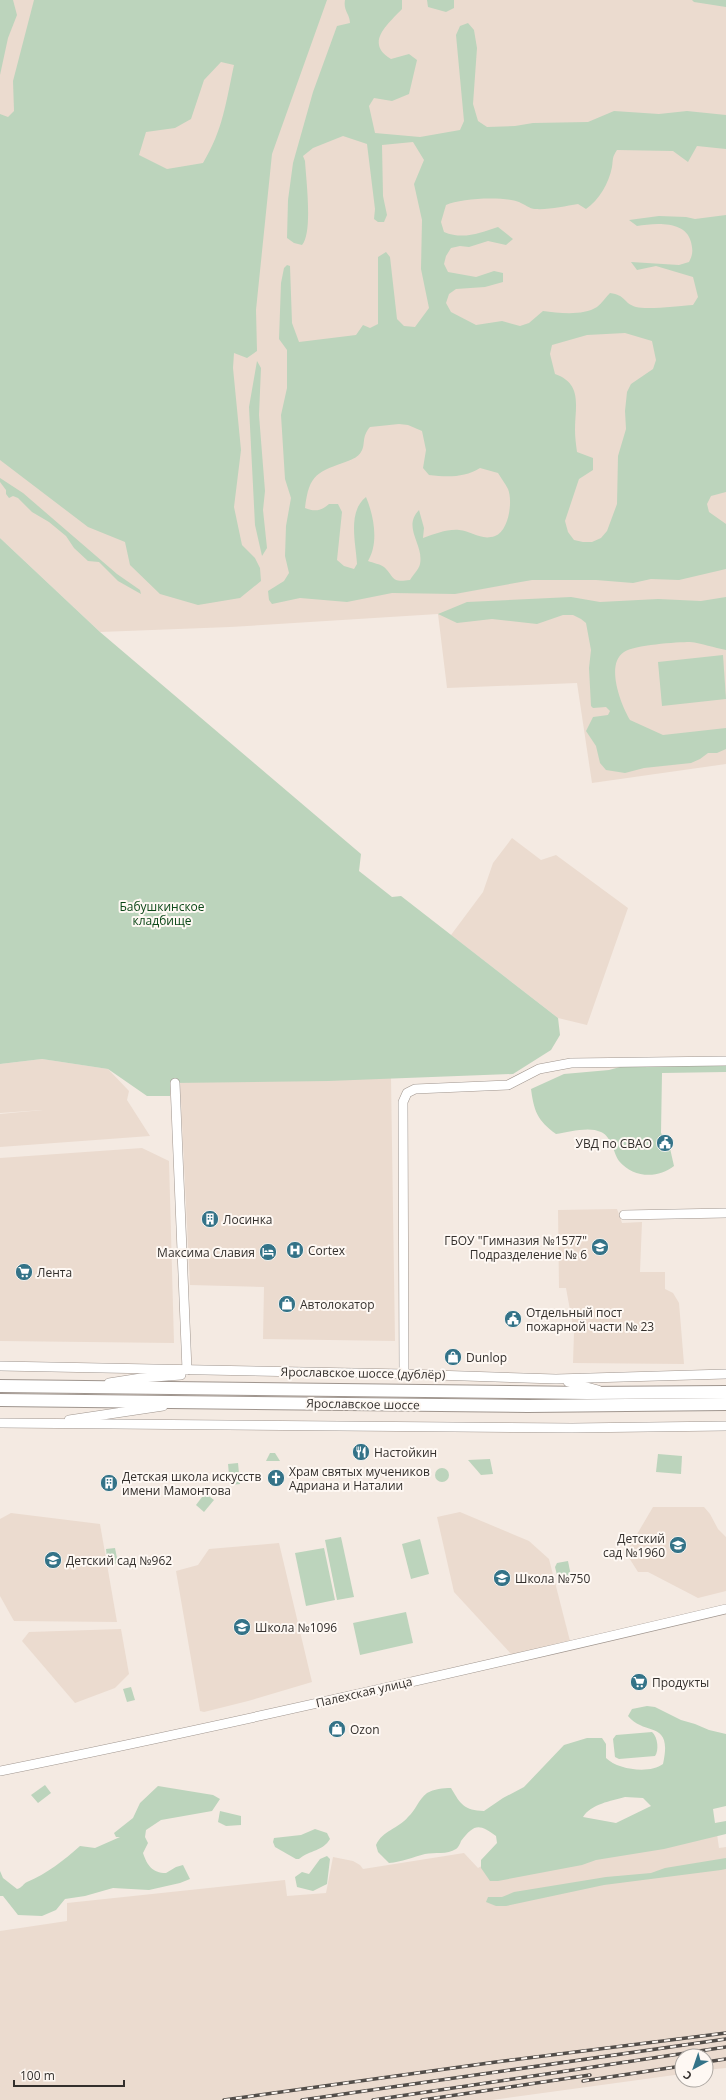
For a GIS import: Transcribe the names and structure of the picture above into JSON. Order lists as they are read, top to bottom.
{
  "streets": {
    "main road": ["Ярославское шоссе"],
    "street": ["Ярославское шоссе (дублёр)", "Палехская улица"]
  },
  "parks": ["Бабушкинское кладбище"],
  "places": {
    "public building": ["УВД по СВАО", "Отдельный пост пожарной части № 23"],
    "building": ["Лосинка", "Детская школа искусств имени Мамонтова"],
    "school or university": [
      "ГБОУ \"Гимназия №1577\" Подразделение № 6",
      "Детский сад №1960",
      "Детский сад №962",
      "Школа №750",
      "Школа №1096"
    ],
    "hospital": ["Cortex"],
    "hotel": ["Максима Славия"],
    "supermarket": ["Лента", "Продукты"],
    "shop": ["Автолокатор", "Dunlop", "Ozon"],
    "restaurant": ["Настойкин"],
    "church": ["Храм святых мучеников Адриана и Наталии"]
  },
  "scale_bar": "100 m",
  "north": "bottom left"
}
